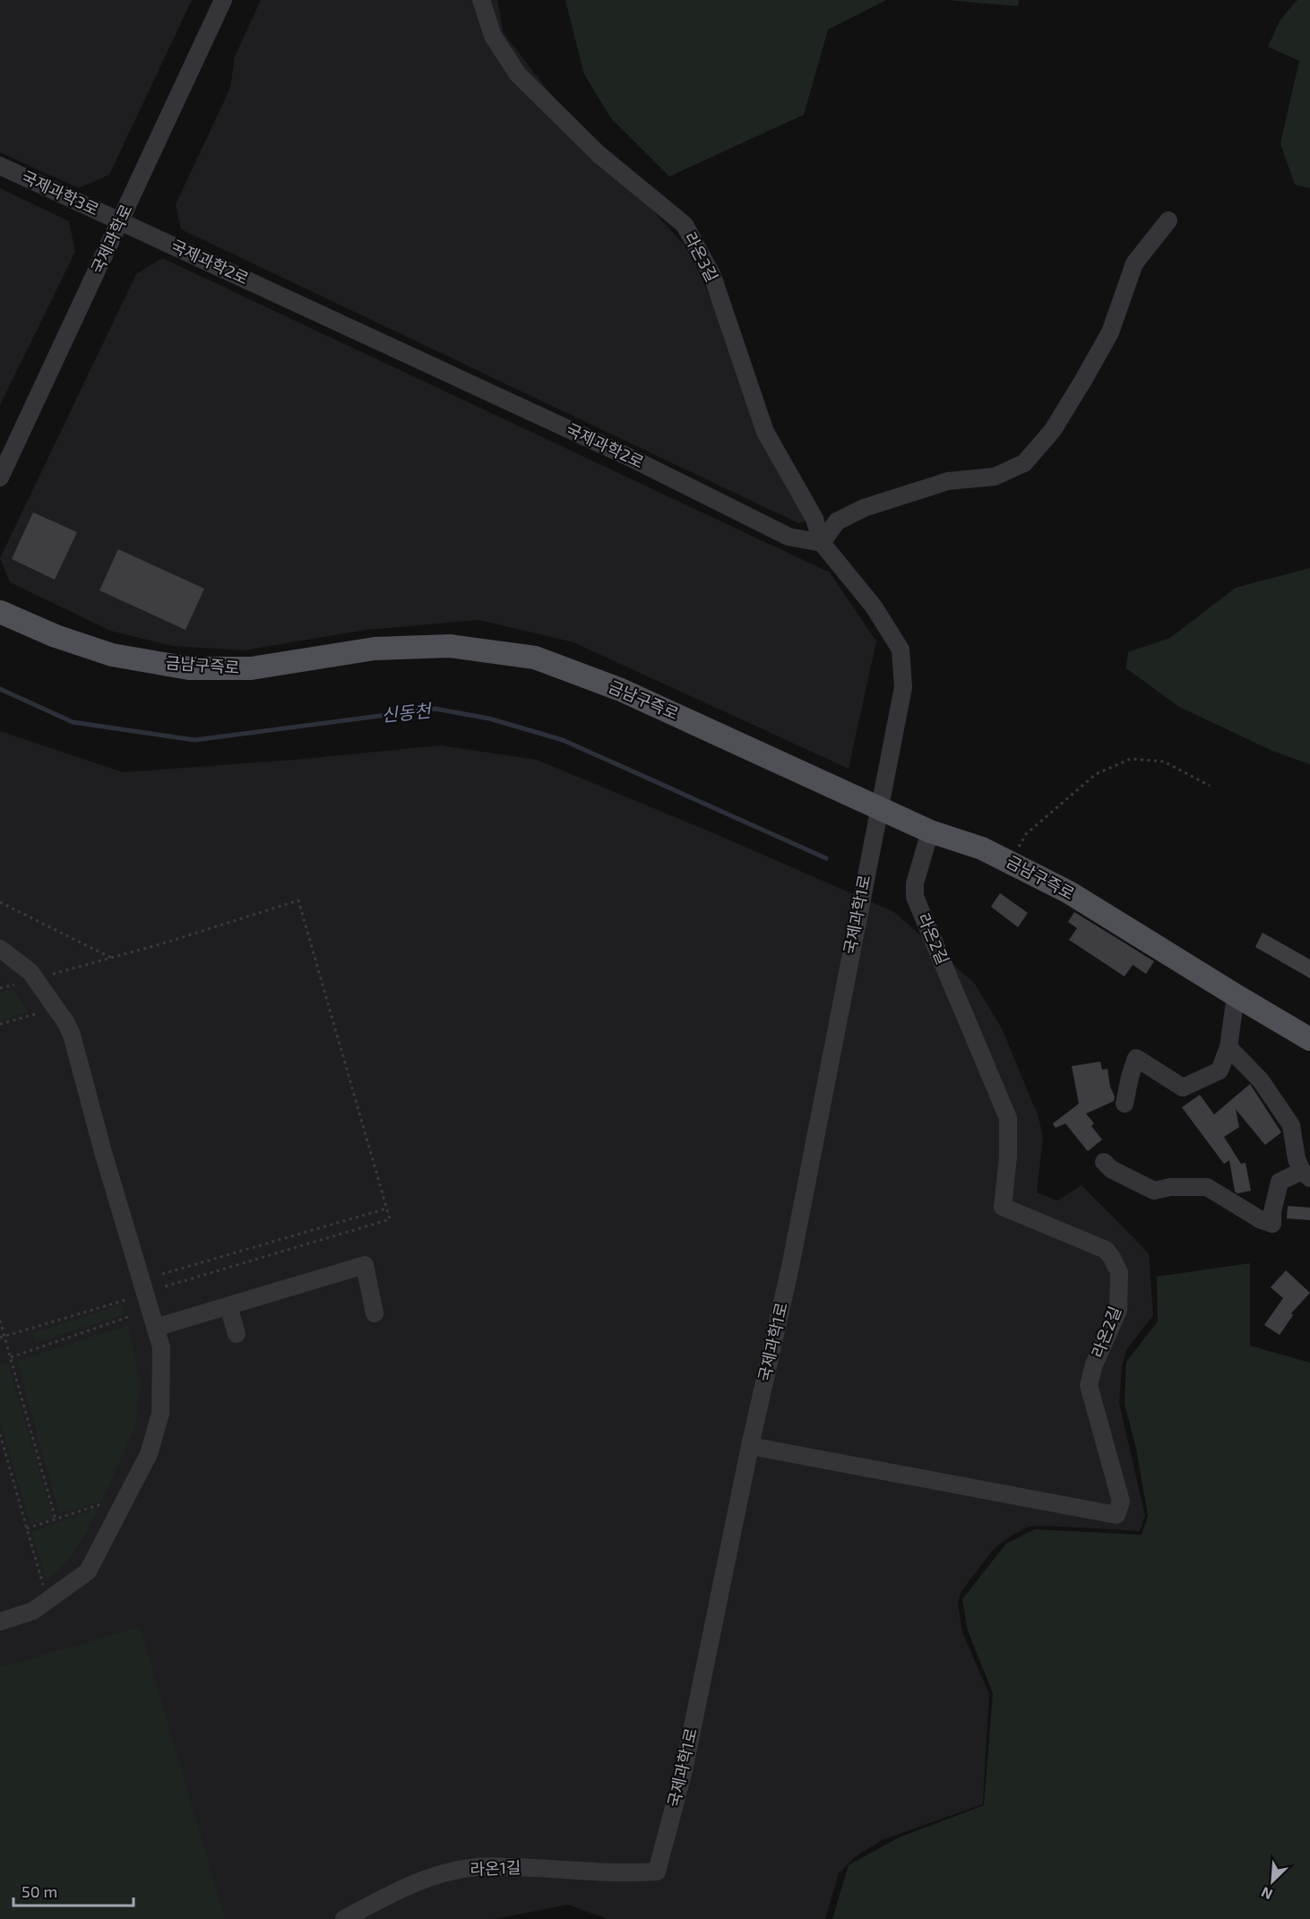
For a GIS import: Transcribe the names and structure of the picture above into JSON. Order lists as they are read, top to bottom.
{
  "streets": {
    "main road": ["금남구즉로"],
    "street": [
      "국제과학3로",
      "국제과학로",
      "라온3길",
      "국제과학2로",
      "국제과학1로",
      "라온2길",
      "라온1길"
    ]
  },
  "crossings": [
    ["국제과학3로", "국제과학로"],
    ["국제과학3로", "국제과학2로"],
    ["국제과학로", "국제과학2로"],
    ["라온3길", "국제과학2로"],
    ["금남구즉로", "국제과학1로"],
    ["금남구즉로", "라온2길"],
    ["국제과학1로", "라온2길"],
    ["국제과학1로", "라온1길"]
  ],
  "water": ["신동천"],
  "scale_bar": "50 m",
  "north": "bottom left"
}
